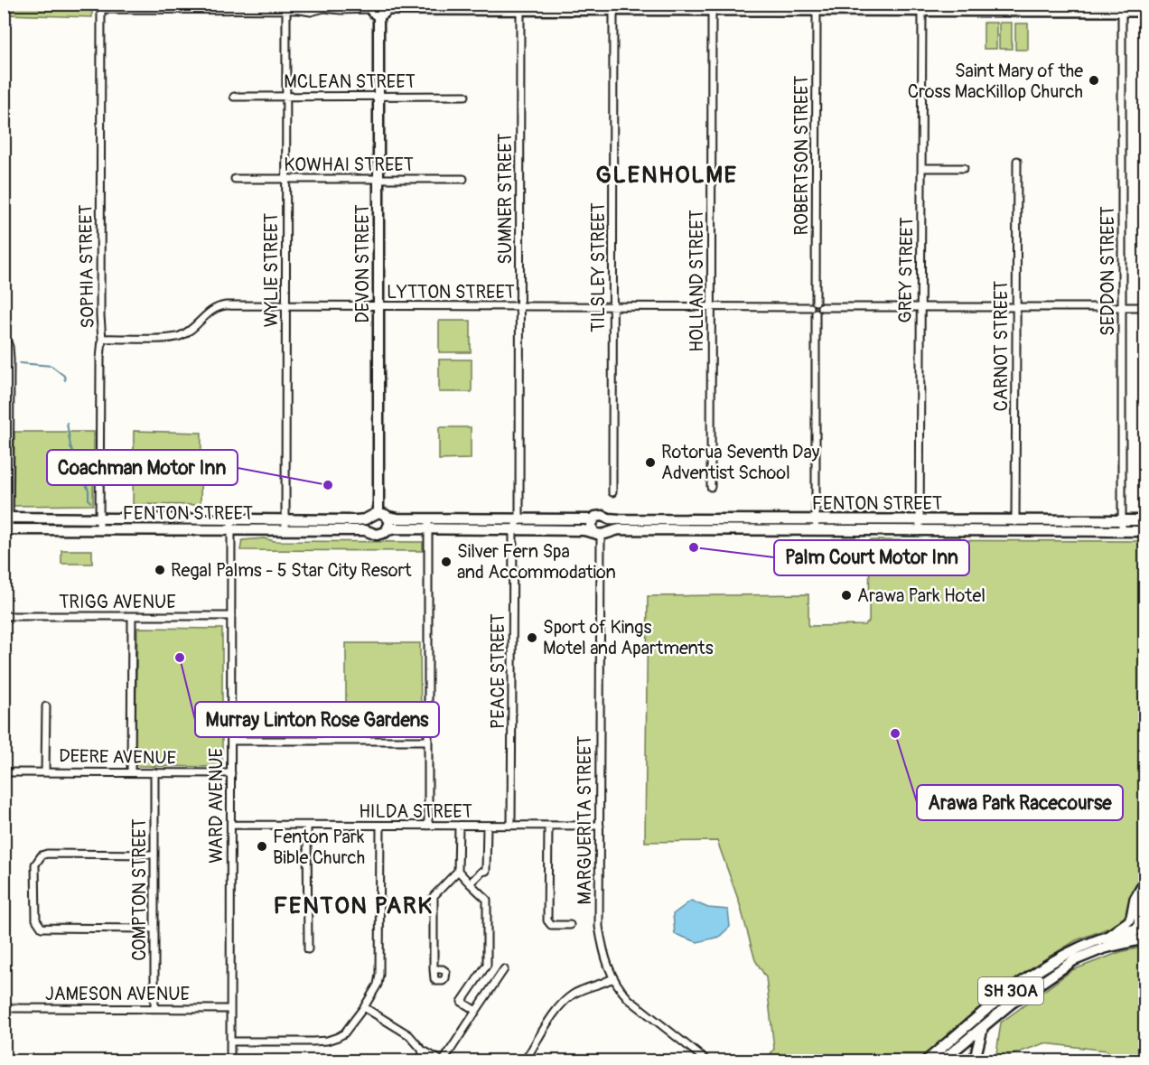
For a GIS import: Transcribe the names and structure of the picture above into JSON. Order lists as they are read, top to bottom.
{
  "streets": {
    "main road": ["DEVON STREET", "FENTON STREET", "SH 30A"],
    "street": [
      "MCLEAN STREET",
      "ROBERTSON STREET",
      "KOWHAI STREET",
      "SUMNER STREET",
      "SOPHIA STREET",
      "TILSLEY STREET",
      "WYLIE STREET",
      "GREY STREET",
      "SEDDON STREET",
      "HOLLAND STREET",
      "LYTTON STREET",
      "CARNOT STREET",
      "TRIGG AVENUE",
      "PEACE STREET",
      "DEERE AVENUE",
      "WARD AVENUE",
      "HILDA STREET",
      "MARGUERITA STREET",
      "COMPTON STREET",
      "JAMESON AVENUE"
    ]
  },
  "crossings": [
    ["MCLEAN STREET", "DEVON STREET"],
    ["MCLEAN STREET", "WYLIE STREET"],
    ["ROBERTSON STREET", "LYTTON STREET"],
    ["KOWHAI STREET", "DEVON STREET"],
    ["KOWHAI STREET", "WYLIE STREET"],
    ["SUMNER STREET", "LYTTON STREET"],
    ["SUMNER STREET", "PEACE STREET"],
    ["DEVON STREET", "LYTTON STREET"],
    ["DEVON STREET", "FENTON STREET"],
    ["SOPHIA STREET", "LYTTON STREET"],
    ["SOPHIA STREET", "FENTON STREET"],
    ["TILSLEY STREET", "LYTTON STREET"],
    ["WYLIE STREET", "LYTTON STREET"],
    ["WYLIE STREET", "FENTON STREET"],
    ["GREY STREET", "FENTON STREET"],
    ["SEDDON STREET", "FENTON STREET"],
    ["HOLLAND STREET", "LYTTON STREET"],
    ["CARNOT STREET", "FENTON STREET"],
    ["FENTON STREET", "PEACE STREET"],
    ["FENTON STREET", "WARD AVENUE"],
    ["FENTON STREET", "MARGUERITA STREET"],
    ["TRIGG AVENUE", "WARD AVENUE"],
    ["PEACE STREET", "HILDA STREET"],
    ["DEERE AVENUE", "WARD AVENUE"],
    ["DEERE AVENUE", "COMPTON STREET"],
    ["WARD AVENUE", "HILDA STREET"],
    ["WARD AVENUE", "JAMESON AVENUE"],
    ["HILDA STREET", "MARGUERITA STREET"],
    ["COMPTON STREET", "JAMESON AVENUE"]
  ],
  "districts": ["GLENHOLME", "FENTON PARK"],
  "places": [
    "Saint Mary of the Cross MacKillop Church",
    "Rotorua Seventh Day Adventist School",
    "Coachman Motor Inn",
    "Palm Court Motor Inn",
    "Silver Fern Spa and Accommodation",
    "Regal Palms - 5 Star City Resort",
    "Arawa Park Hotel",
    "Sport of Kings Motel and Apartments",
    "Murray Linton Rose Gardens",
    "Arawa Park Racecourse",
    "Fenton Park Bible Church"
  ]
}
